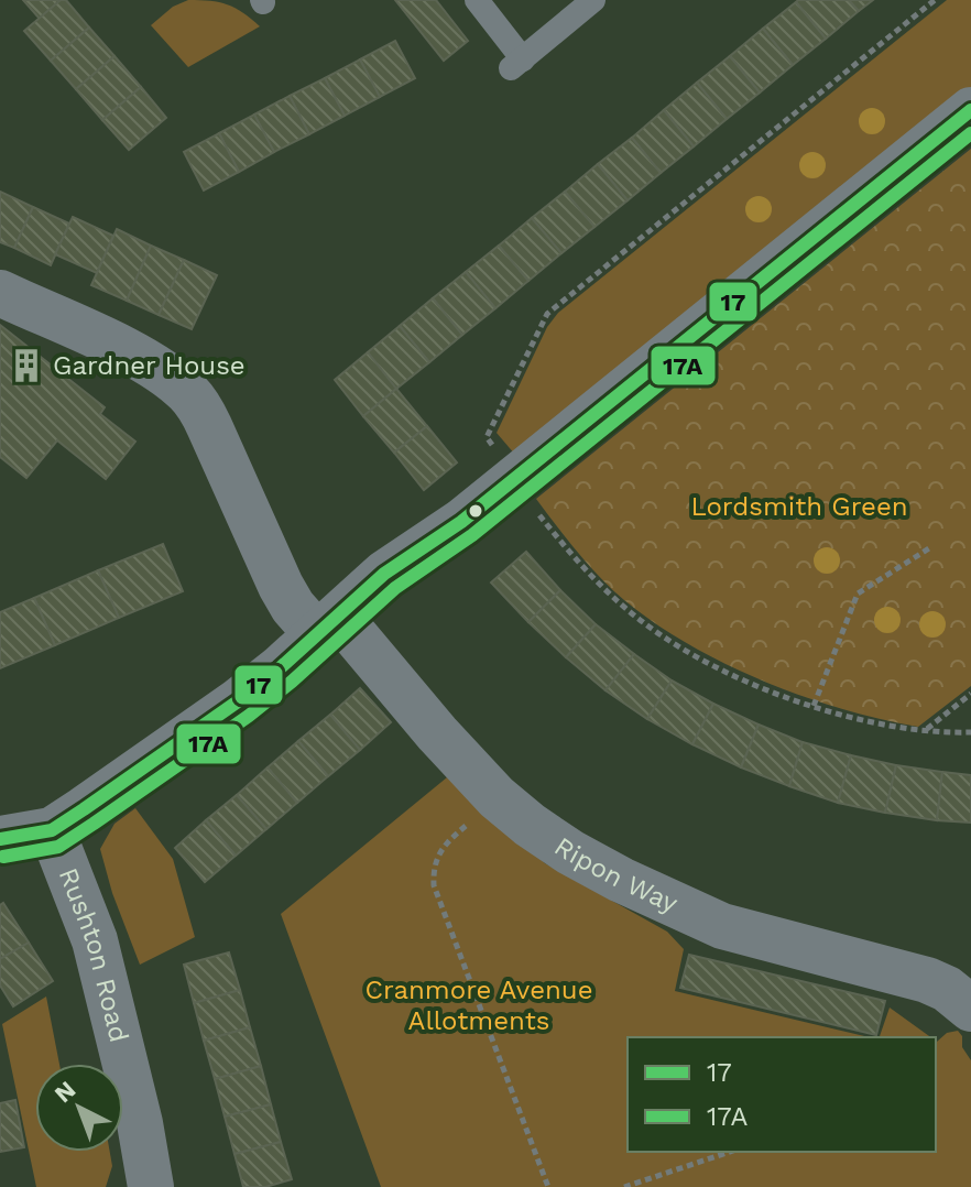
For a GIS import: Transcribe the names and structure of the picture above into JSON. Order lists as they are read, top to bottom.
{
  "streets": {
    "street": ["Ripon Way", "Rushton Road"]
  },
  "parks": ["Lordsmith Green", "Cranmore Avenue Allotments"],
  "places": {
    "building": ["Gardner House"]
  },
  "lines": ["transit line 17", "transit line 17A"],
  "legend": ["17", "17A"],
  "north": "top left"
}
